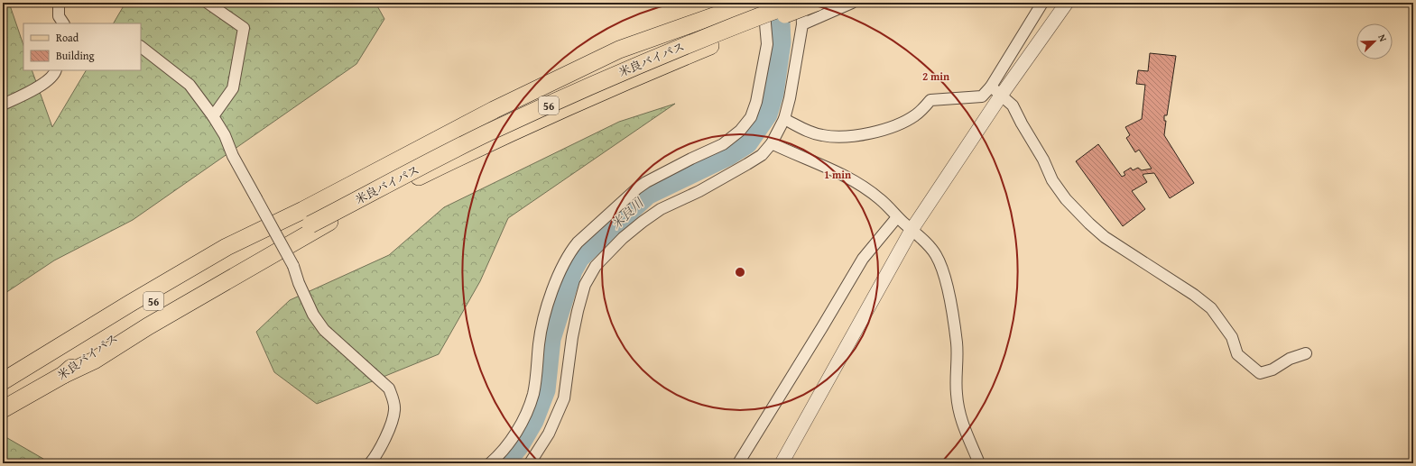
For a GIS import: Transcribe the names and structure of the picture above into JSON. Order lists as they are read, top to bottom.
{
  "streets": {
    "main road": ["米良バイパス", "56"]
  },
  "water": ["米良川"],
  "legend": ["Road", "Building"],
  "north": "top right",
  "rings": ["2 min", "1 min"]
}
